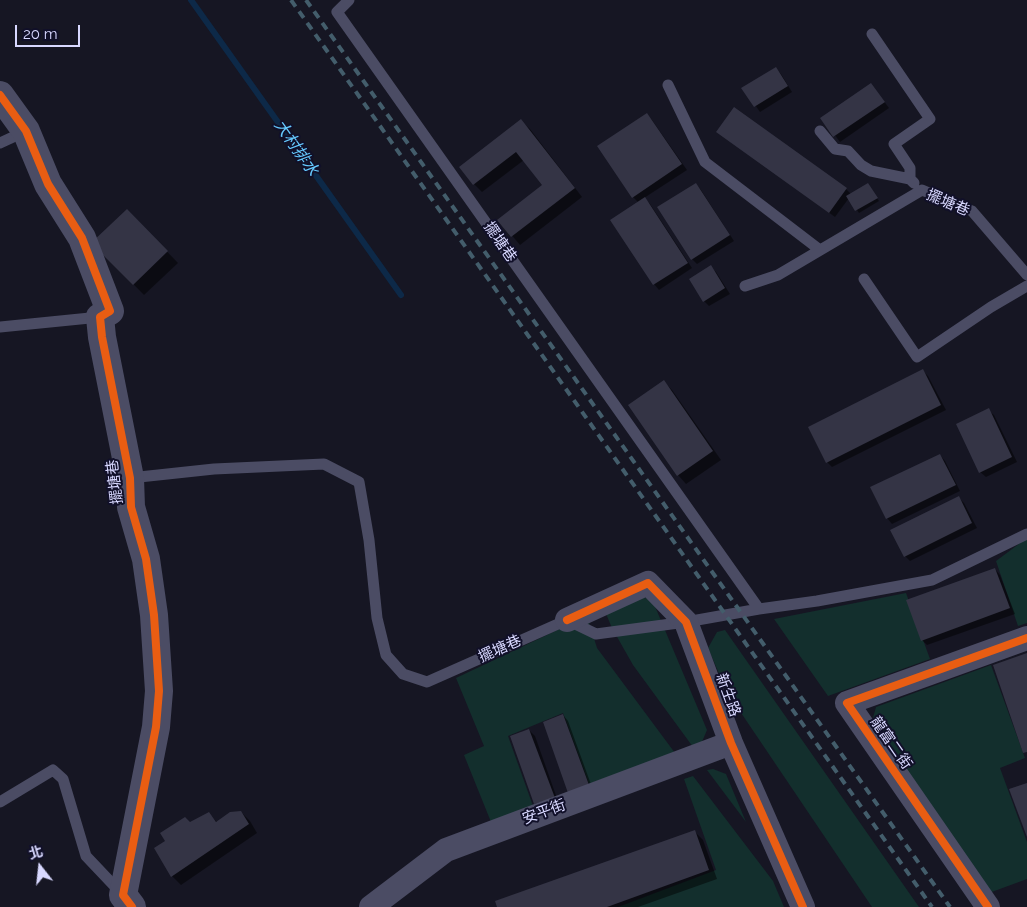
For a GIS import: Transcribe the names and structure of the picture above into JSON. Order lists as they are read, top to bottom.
{
  "streets": {
    "street": [
      "擺塘巷",
      "新生路",
      "龍富二街",
      "安平街"
    ]
  },
  "crossings": [
    ["擺塘巷", "新生路"],
    ["新生路", "安平街"]
  ],
  "water": ["大村排水"],
  "scale_bar": "20 m",
  "north": "top"
}
